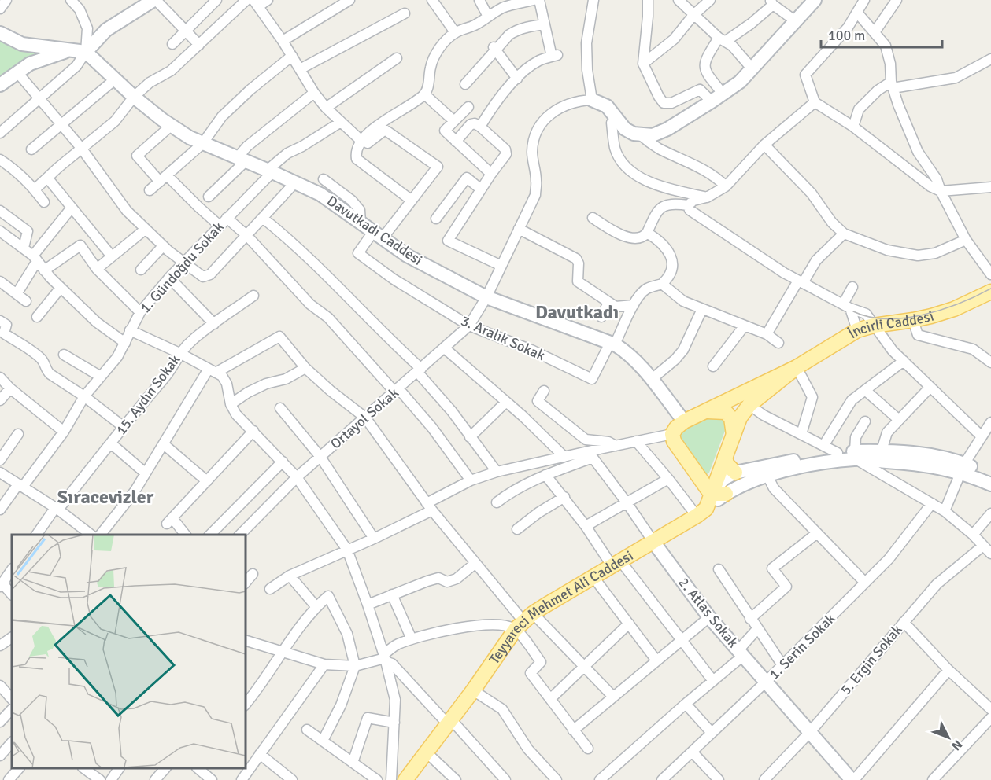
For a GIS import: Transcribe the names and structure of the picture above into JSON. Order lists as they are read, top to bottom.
{
  "streets": {
    "main road": [
      "Davutkadı Caddesi",
      "İncirli Caddesi",
      "Teyyareci Mehmet Ali Caddesi",
      "2. Atlas Sokak"
    ],
    "street": [
      "1. Gündoğdu Sokak",
      "3. Aralık Sokak",
      "15. Aydın Sokak",
      "Ortayol Sokak",
      "1. Serin Sokak",
      "5. Ergin Sokak"
    ]
  },
  "crossings": [
    ["Davutkadı Caddesi", "1. Gündoğdu Sokak"],
    ["Davutkadı Caddesi", "3. Aralık Sokak"],
    ["Davutkadı Caddesi", "Ortayol Sokak"],
    ["3. Aralık Sokak", "Ortayol Sokak"],
    ["Teyyareci Mehmet Ali Caddesi", "2. Atlas Sokak"],
    ["2. Atlas Sokak", "1. Serin Sokak"],
    ["2. Atlas Sokak", "5. Ergin Sokak"]
  ],
  "districts": ["Davutkadı", "Sıracevizler"],
  "scale_bar": "100 m",
  "north": "bottom right"
}
